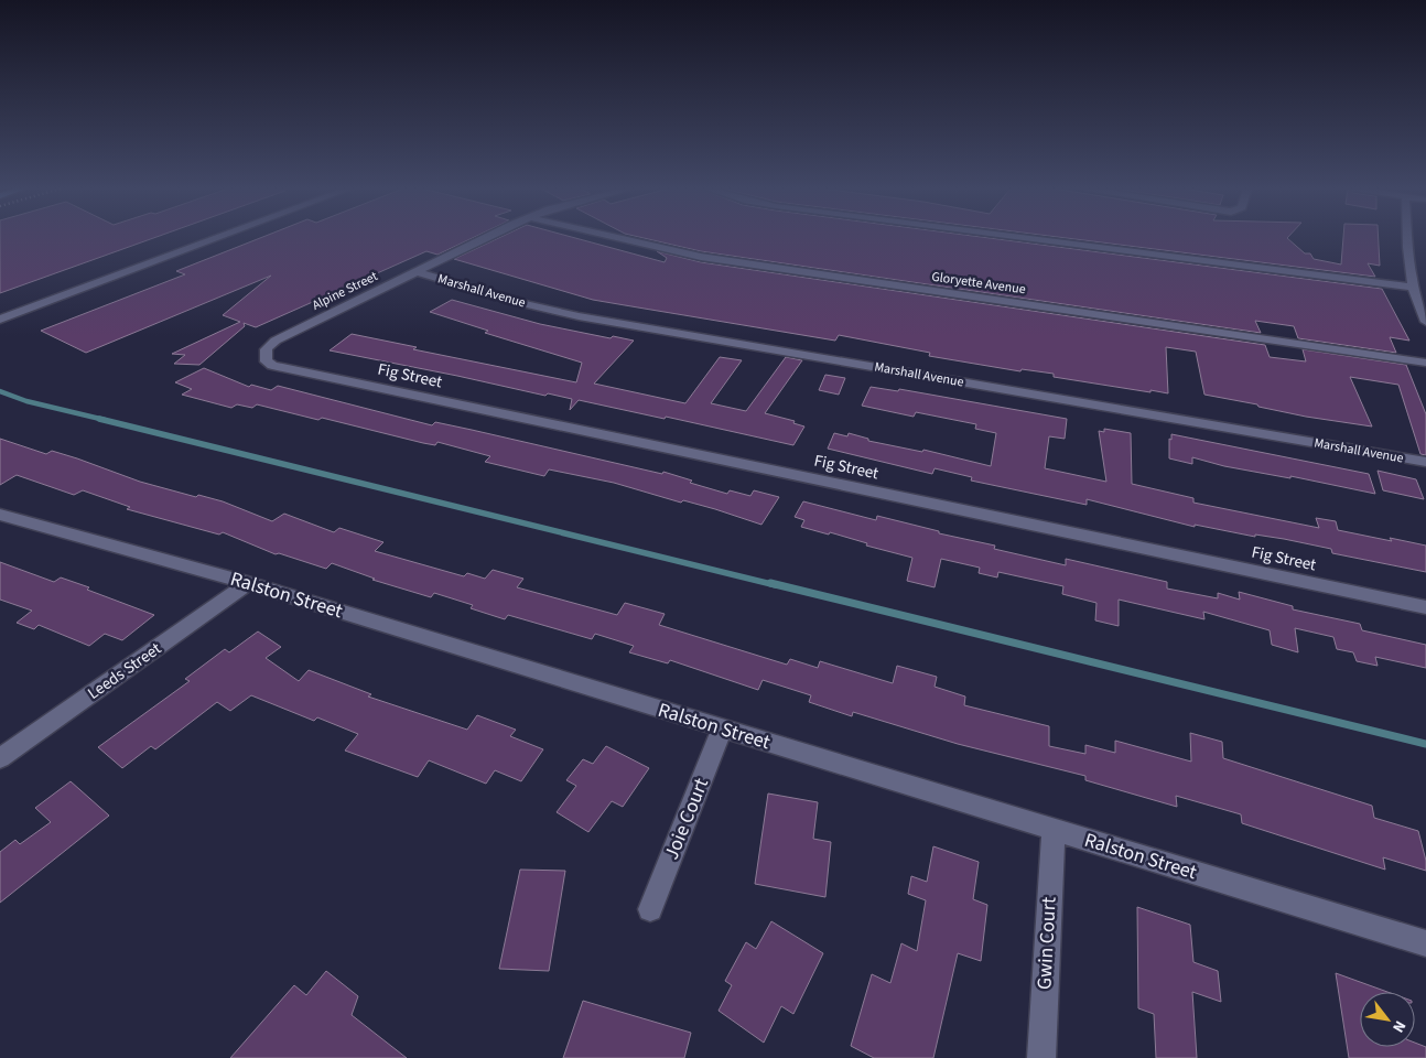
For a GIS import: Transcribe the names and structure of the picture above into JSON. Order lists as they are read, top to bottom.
{
  "streets": {
    "street": [
      "Gloryette Avenue",
      "Alpine Street",
      "Marshall Avenue",
      "Fig Street",
      "Ralston Street",
      "Leeds Street",
      "Joie Court",
      "Gwin Court"
    ]
  },
  "crossings": [
    ["Alpine Street", "Marshall Avenue"],
    ["Alpine Street", "Fig Street"],
    ["Ralston Street", "Leeds Street"],
    ["Ralston Street", "Joie Court"],
    ["Ralston Street", "Gwin Court"]
  ],
  "north": "bottom right"
}
